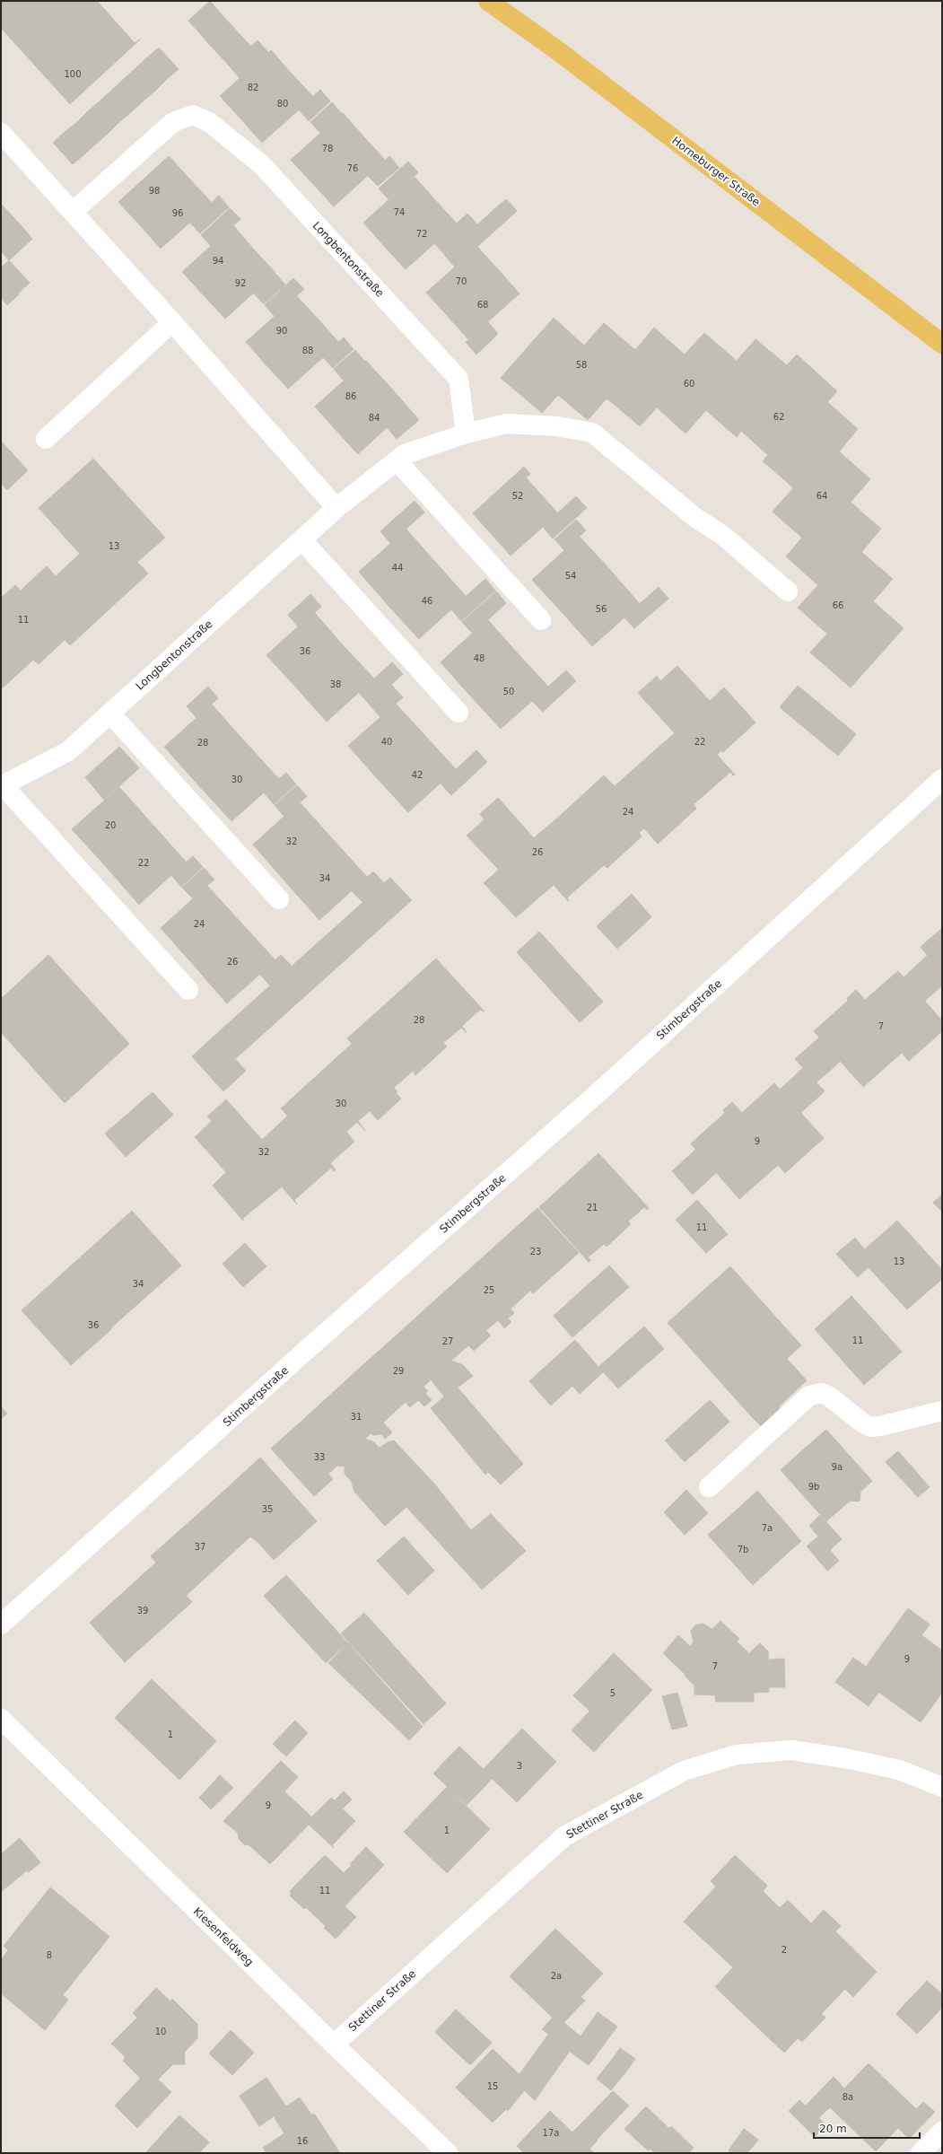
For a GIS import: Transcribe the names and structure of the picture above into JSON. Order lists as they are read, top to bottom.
{
  "streets": {
    "main road": ["Horneburger Straße"],
    "street": [
      "Longbentonstraße",
      "Stimbergstraße",
      "Stettiner Straße",
      "Kiesenfeldweg"
    ]
  },
  "crossings": [
    ["Stettiner Straße", "Kiesenfeldweg"]
  ],
  "house_numbers": [
    "100",
    "82",
    "80",
    "78",
    "76",
    "98",
    "74",
    "96",
    "72",
    "94",
    "70",
    "92",
    "68",
    "90",
    "88",
    "58",
    "60",
    "86",
    "62",
    "84",
    "52",
    "64",
    "13",
    "44",
    "54",
    "46",
    "66",
    "56",
    "11",
    "36",
    "48",
    "38",
    "50",
    "40",
    "22",
    "28",
    "42",
    "30",
    "24",
    "20",
    "32",
    "26",
    "22",
    "34",
    "24",
    "26",
    "28",
    "7",
    "30",
    "9",
    "32",
    "21",
    "11",
    "23",
    "13",
    "34",
    "25",
    "36",
    "11",
    "27",
    "29",
    "31",
    "33",
    "9a",
    "9b",
    "35",
    "7a",
    "37",
    "7b",
    "39",
    "9",
    "7",
    "5",
    "1",
    "3",
    "9",
    "1",
    "11",
    "2",
    "8",
    "2a",
    "10",
    "15",
    "8a",
    "17a",
    "16"
  ],
  "scale_bar": "20 m"
}
